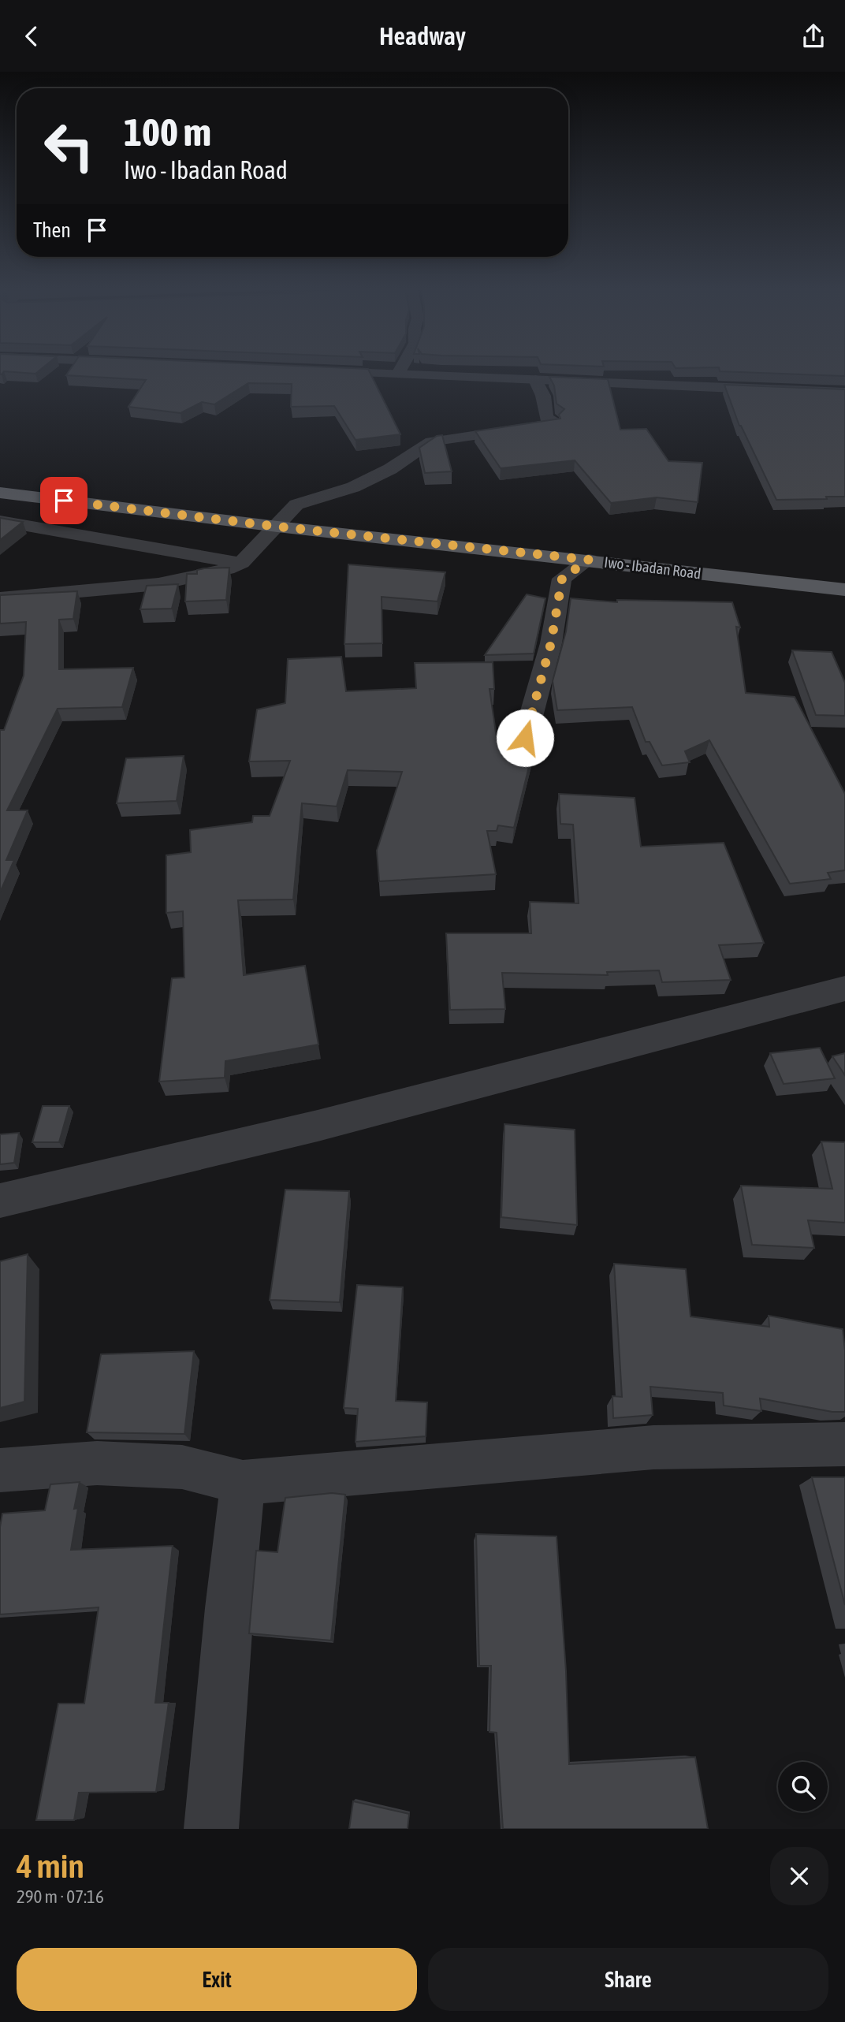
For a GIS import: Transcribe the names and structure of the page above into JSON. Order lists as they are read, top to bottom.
{
  "streets": {
    "main road": ["Iwo - Ibadan Road"]
  },
  "page": {
    "header": "Headway",
    "turn": ["100 m", "Iwo - Ibadan Road"],
    "then": "Then",
    "heading": ["4 min", "290 m · 07:16"],
    "buttons": ["Exit", "Share"]
  }
}
